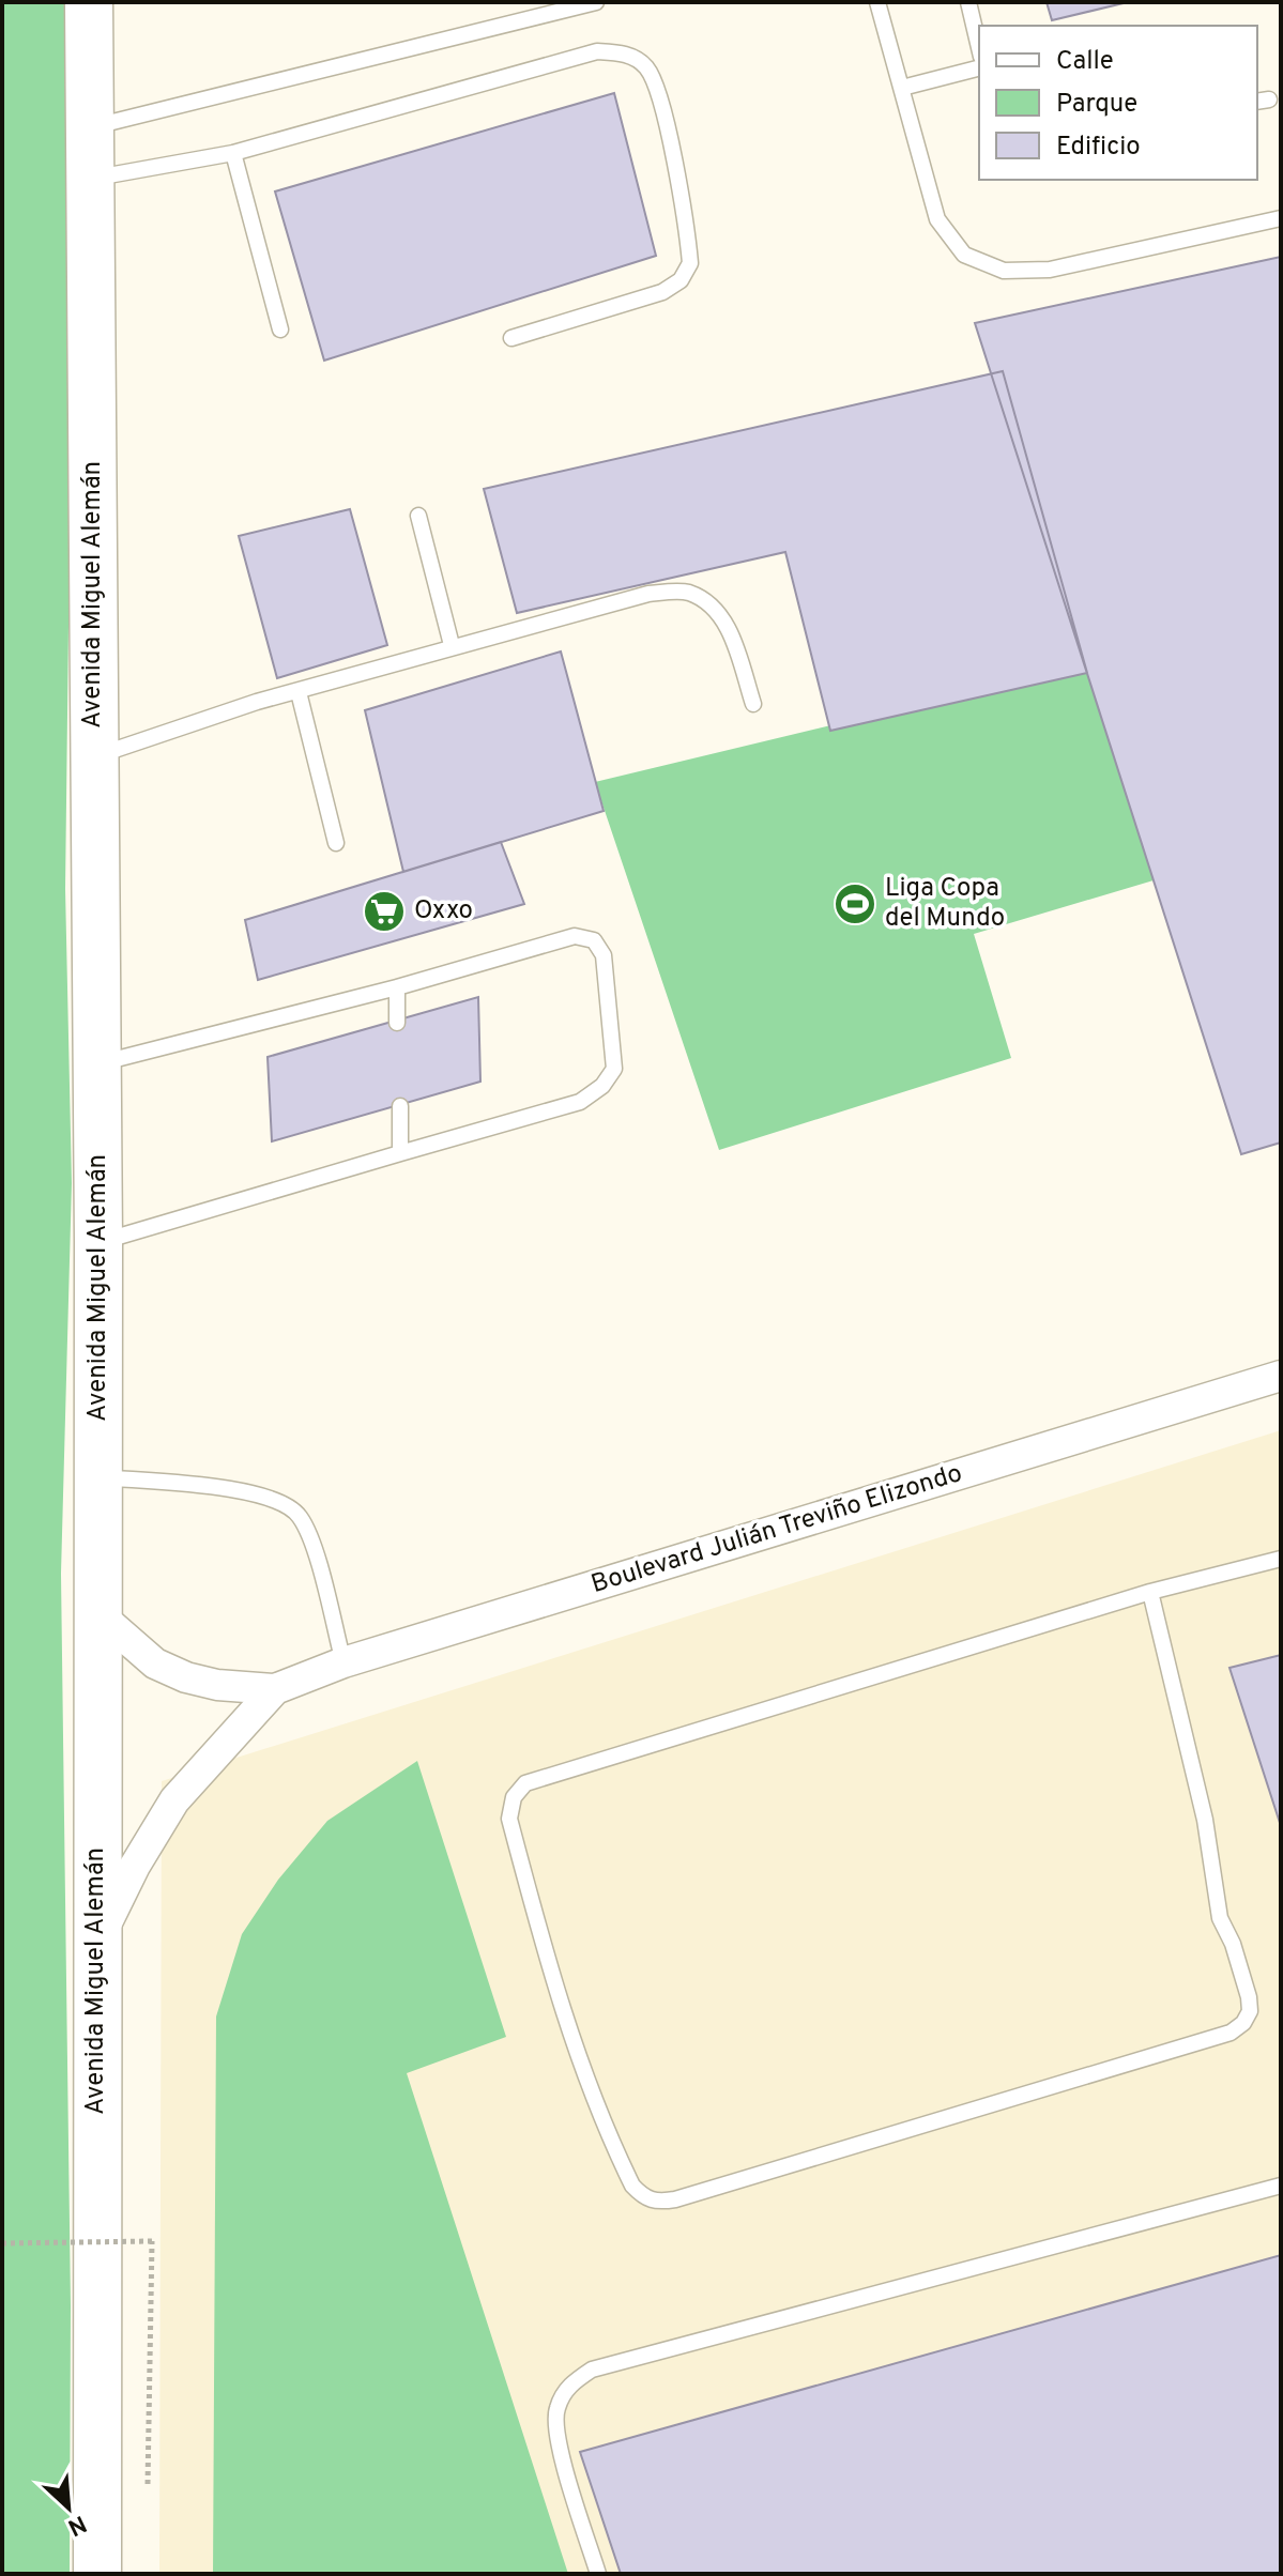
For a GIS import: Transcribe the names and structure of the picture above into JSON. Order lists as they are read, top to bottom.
{
  "streets": {
    "highway": ["Avenida Miguel Alemán"],
    "street": ["Boulevard Julián Treviño Elizondo"]
  },
  "crossings": [
    ["Avenida Miguel Alemán", "Boulevard Julián Treviño Elizondo"]
  ],
  "places": {
    "sports": ["Liga Copa del Mundo"],
    "supermarket": ["Oxxo"]
  },
  "legend": ["Calle", "Parque", "Edificio"],
  "north": "bottom right"
}
